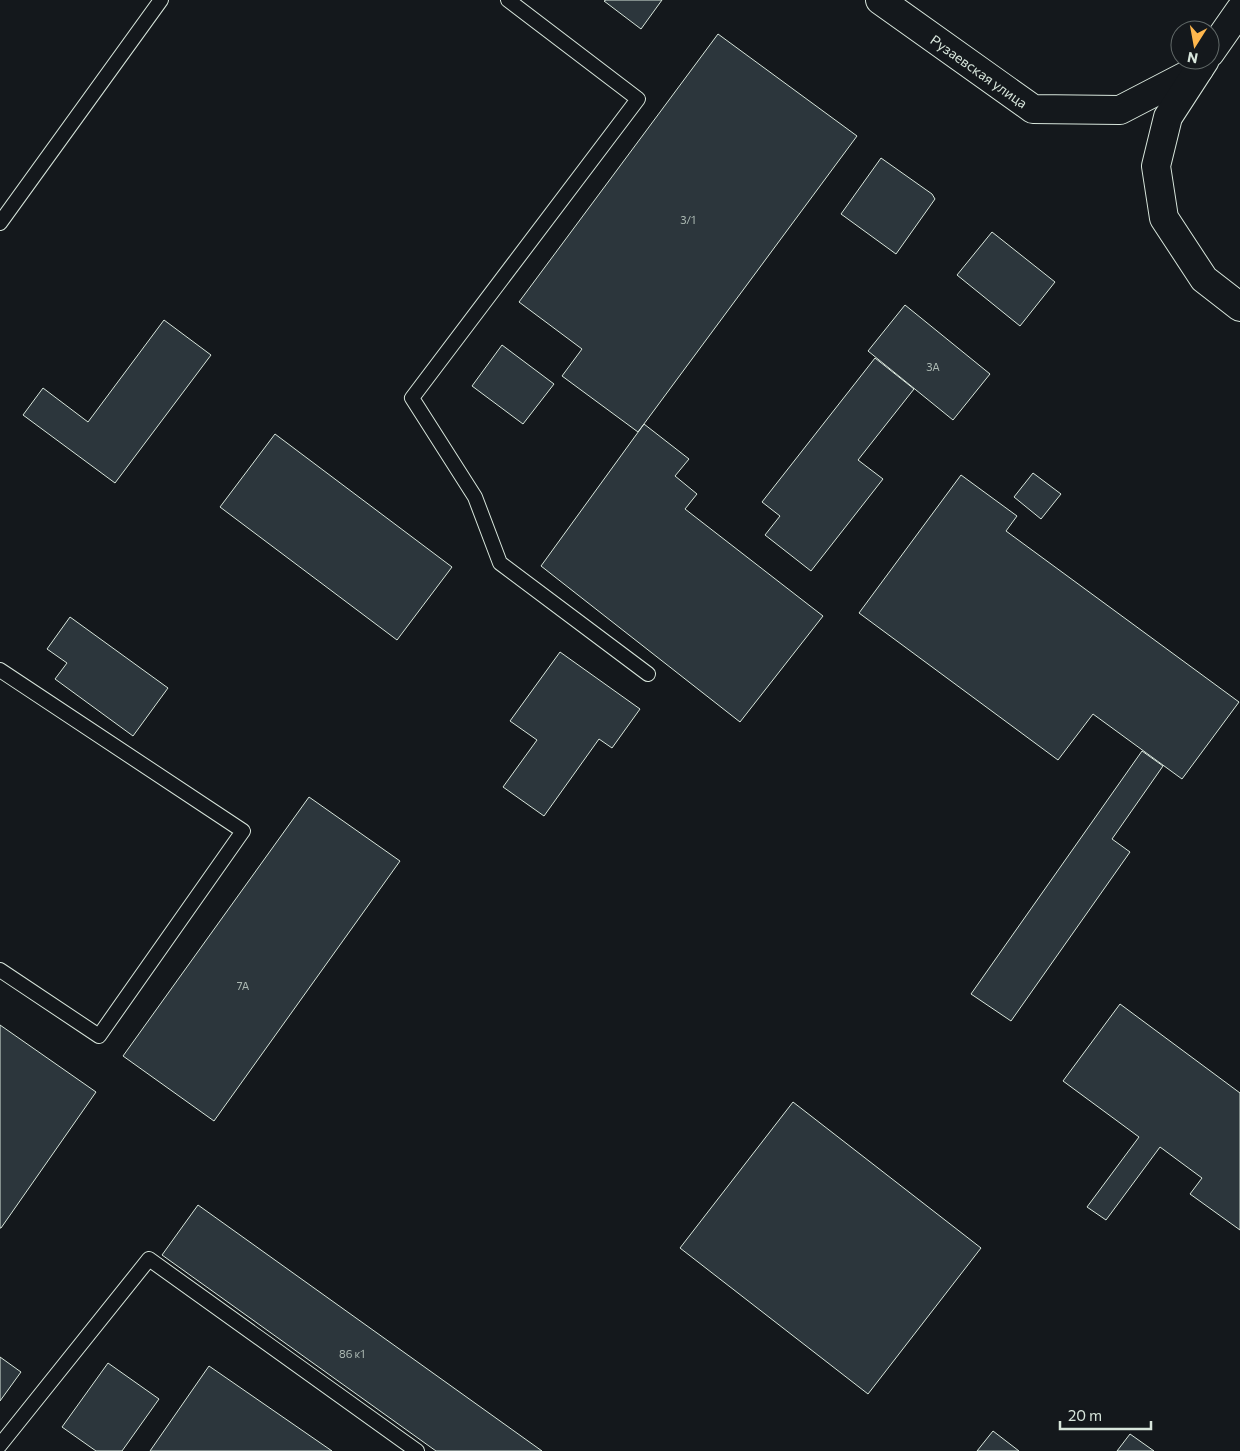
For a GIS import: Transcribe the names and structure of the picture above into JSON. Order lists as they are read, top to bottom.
{
  "streets": {
    "street": ["Рузаевская улица"]
  },
  "house_numbers": [
    "3/1",
    "3А",
    "7А",
    "86 к1"
  ],
  "scale_bar": "20 m",
  "north": "bottom"
}
